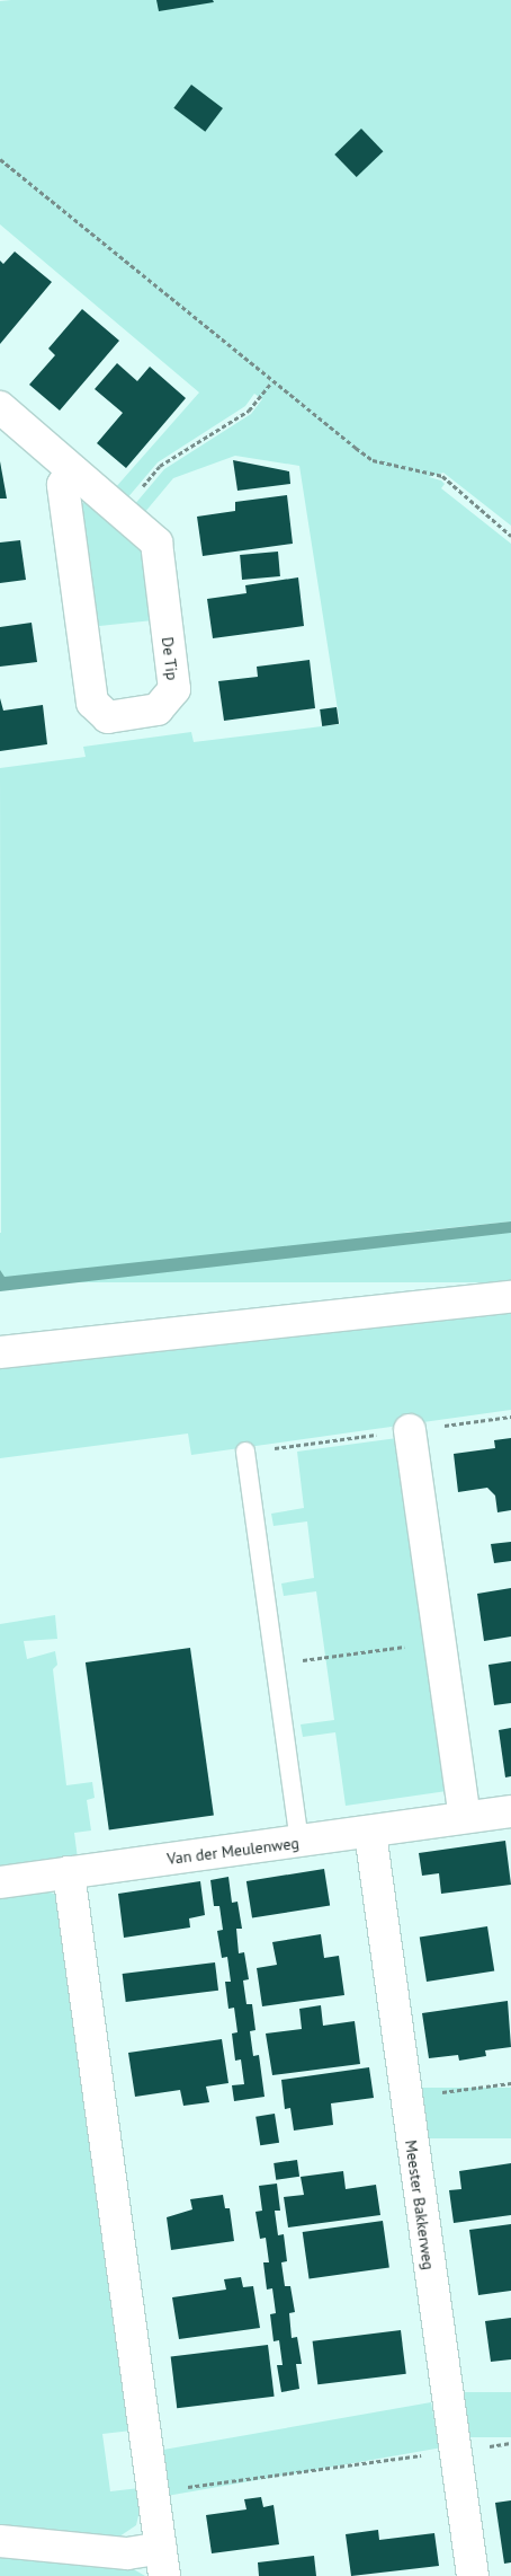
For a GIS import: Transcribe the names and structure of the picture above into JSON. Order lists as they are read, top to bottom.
{
  "streets": {
    "street": ["De Tip", "Van der Meulenweg", "Meester Bakkerweg"]
  },
  "crossings": [
    ["Van der Meulenweg", "Meester Bakkerweg"]
  ]
}
